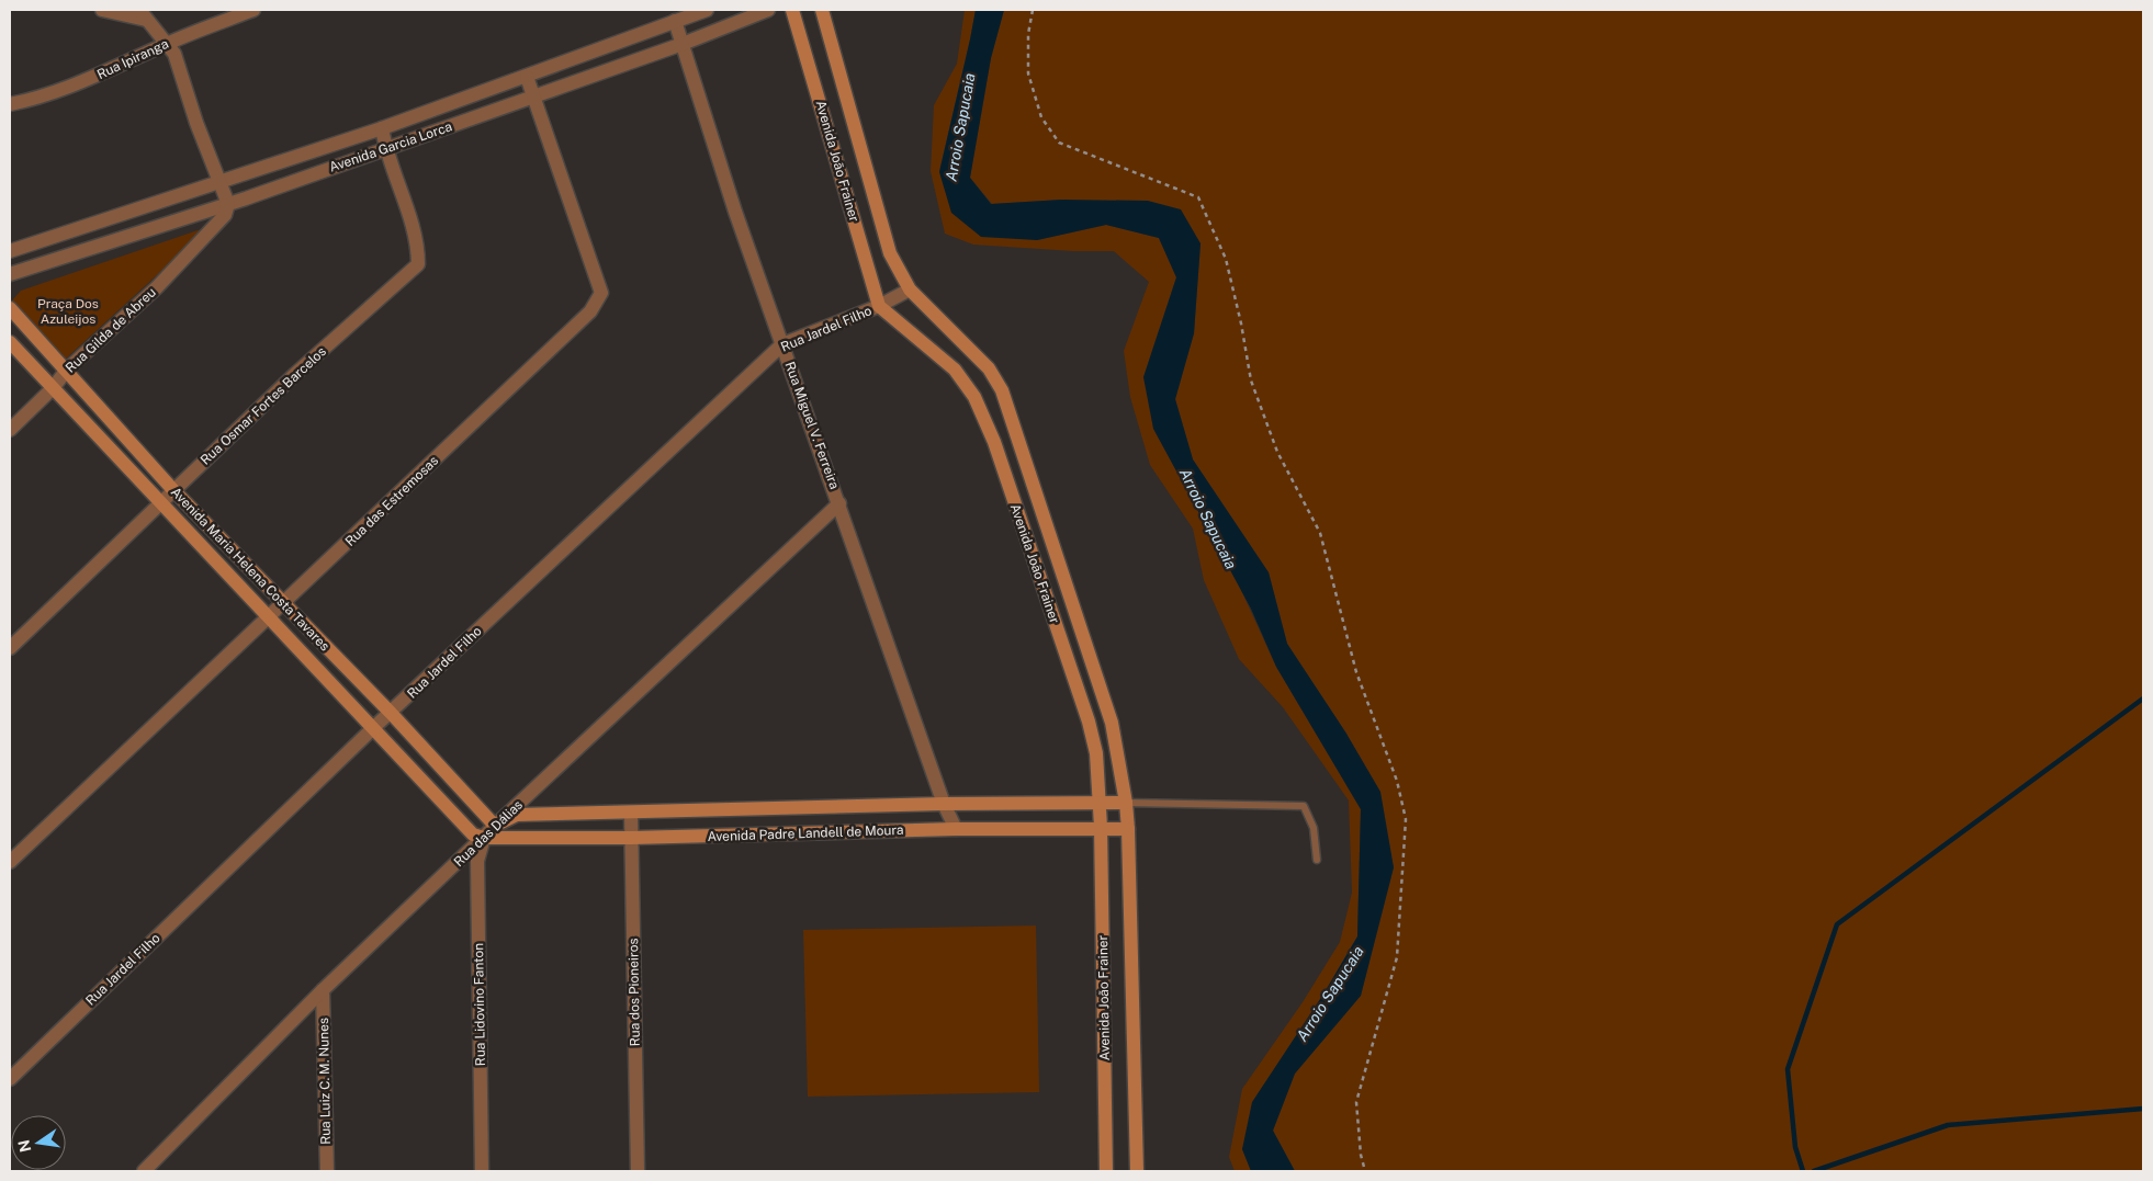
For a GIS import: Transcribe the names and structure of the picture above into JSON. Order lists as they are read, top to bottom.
{
  "streets": {
    "street": [
      "Rua Ipiranga",
      "Avenida Garcia Lorca",
      "Avenida João Frainer",
      "Rua Jardel Filho",
      "Rua Gilda de Abreu",
      "Rua Osmar Fortes Barcelos",
      "Rua Miguel V. Ferreira",
      "Rua das Estremosas",
      "Avenida Maria Helena Costa Tavares",
      "Rua das Dálias",
      "Avenida Padre Landell de Moura",
      "Rua dos Pioneiros",
      "Rua Lidovino Fanton",
      "Rua Luiz C. M. Nunes"
    ]
  },
  "crossings": [
    ["Avenida Garcia Lorca", "Rua Gilda de Abreu"],
    ["Avenida Garcia Lorca", "Rua Osmar Fortes Barcelos"],
    ["Avenida Garcia Lorca", "Rua Miguel V. Ferreira"],
    ["Avenida Garcia Lorca", "Rua das Estremosas"],
    ["Avenida João Frainer", "Rua Jardel Filho"],
    ["Avenida João Frainer", "Avenida Padre Landell de Moura"],
    ["Rua Jardel Filho", "Rua Miguel V. Ferreira"],
    ["Rua Jardel Filho", "Avenida Maria Helena Costa Tavares"],
    ["Rua Gilda de Abreu", "Avenida Maria Helena Costa Tavares"],
    ["Rua Osmar Fortes Barcelos", "Avenida Maria Helena Costa Tavares"],
    ["Rua Miguel V. Ferreira", "Rua das Dálias"],
    ["Rua Miguel V. Ferreira", "Avenida Padre Landell de Moura"],
    ["Rua das Estremosas", "Avenida Maria Helena Costa Tavares"],
    ["Avenida Maria Helena Costa Tavares", "Rua das Dálias"],
    ["Avenida Maria Helena Costa Tavares", "Avenida Padre Landell de Moura"],
    ["Avenida Maria Helena Costa Tavares", "Rua Lidovino Fanton"],
    ["Rua das Dálias", "Avenida Padre Landell de Moura"],
    ["Rua das Dálias", "Rua Lidovino Fanton"],
    ["Rua das Dálias", "Rua Luiz C. M. Nunes"],
    ["Avenida Padre Landell de Moura", "Rua dos Pioneiros"],
    ["Avenida Padre Landell de Moura", "Rua Lidovino Fanton"]
  ],
  "water": ["Arroio Sapucaia"],
  "parks": ["Praça Dos Azuleijos"],
  "north": "left"
}
